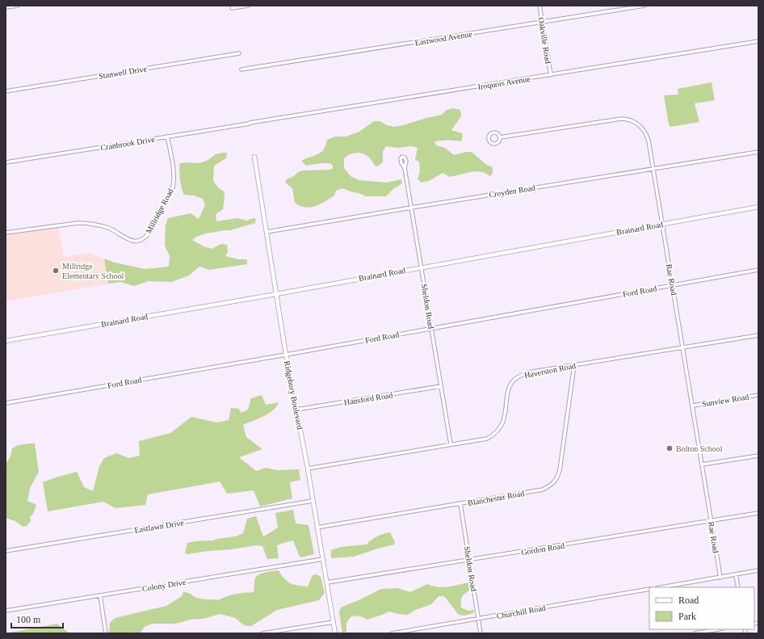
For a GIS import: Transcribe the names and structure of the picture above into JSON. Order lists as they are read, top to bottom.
{
  "streets": {
    "street": [
      "Eastwood Avenue",
      "Oakville Road",
      "Stanwell Drive",
      "Iroquois Avenue",
      "Cranbrook Drive",
      "Croyden Road",
      "Millridge Road",
      "Brainard Road",
      "Rae Road",
      "Ford Road",
      "Sheldon Road",
      "Haverston Road",
      "Ridgebury Boulevard",
      "Hansford Road",
      "Sunview Road",
      "Blanchester Road",
      "Eastlawn Drive",
      "Gordon Road",
      "Colony Drive",
      "Churchill Road"
    ]
  },
  "crossings": [
    ["Eastwood Avenue", "Oakville Road"],
    ["Oakville Road", "Iroquois Avenue"],
    ["Iroquois Avenue", "Cranbrook Drive"],
    ["Cranbrook Drive", "Millridge Road"],
    ["Croyden Road", "Rae Road"],
    ["Croyden Road", "Sheldon Road"],
    ["Croyden Road", "Ridgebury Boulevard"],
    ["Brainard Road", "Rae Road"],
    ["Brainard Road", "Sheldon Road"],
    ["Brainard Road", "Ridgebury Boulevard"],
    ["Rae Road", "Ford Road"],
    ["Rae Road", "Haverston Road"],
    ["Rae Road", "Sunview Road"],
    ["Rae Road", "Gordon Road"],
    ["Ford Road", "Sheldon Road"],
    ["Ford Road", "Ridgebury Boulevard"],
    ["Sheldon Road", "Haverston Road"],
    ["Sheldon Road", "Hansford Road"],
    ["Sheldon Road", "Blanchester Road"],
    ["Sheldon Road", "Gordon Road"],
    ["Sheldon Road", "Churchill Road"],
    ["Haverston Road", "Ridgebury Boulevard"],
    ["Haverston Road", "Blanchester Road"],
    ["Ridgebury Boulevard", "Hansford Road"],
    ["Ridgebury Boulevard", "Blanchester Road"],
    ["Ridgebury Boulevard", "Eastlawn Drive"],
    ["Ridgebury Boulevard", "Gordon Road"],
    ["Ridgebury Boulevard", "Colony Drive"]
  ],
  "places": ["Millridge Elementary School", "Bolton School"],
  "legend": ["Road", "Park"],
  "scale_bar": "100 m"
}
